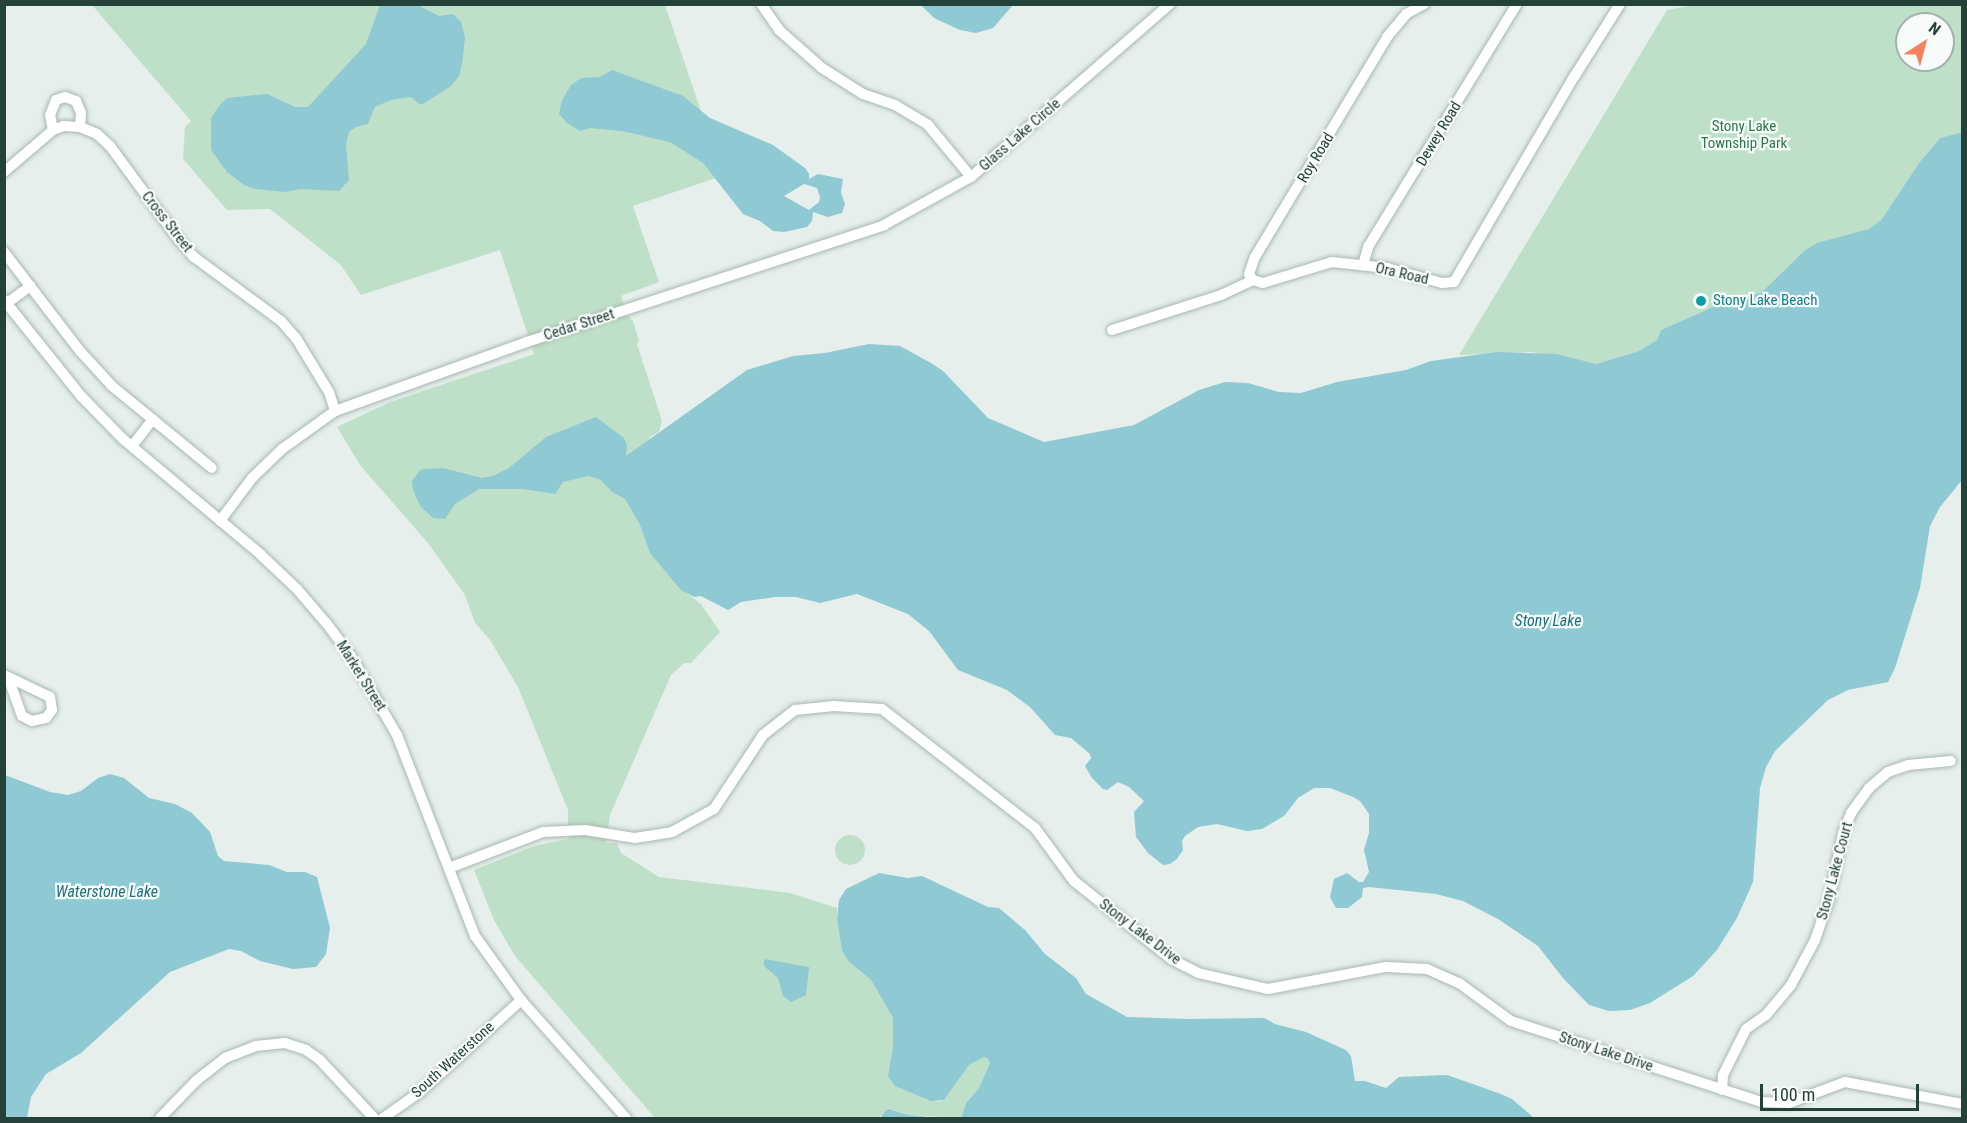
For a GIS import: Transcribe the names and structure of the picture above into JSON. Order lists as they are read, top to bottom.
{
  "streets": {
    "street": [
      "Dewey Road",
      "Glass Lake Circle",
      "Roy Road",
      "Cross Street",
      "Ora Road",
      "Cedar Street",
      "Market Street",
      "Stony Lake Court",
      "Stony Lake Drive",
      "South Waterstone"
    ]
  },
  "crossings": [
    ["Dewey Road", "Ora Road"],
    ["Glass Lake Circle", "Cedar Street"],
    ["Roy Road", "Ora Road"],
    ["Cross Street", "Cedar Street"],
    ["Cedar Street", "Market Street"],
    ["Market Street", "Stony Lake Drive"],
    ["Market Street", "South Waterstone"],
    ["Stony Lake Court", "Stony Lake Drive"]
  ],
  "water": ["Stony Lake", "Waterstone Lake"],
  "parks": ["Stony Lake Township Park"],
  "places": ["Stony Lake Beach"],
  "scale_bar": "100 m",
  "north": "top right"
}
